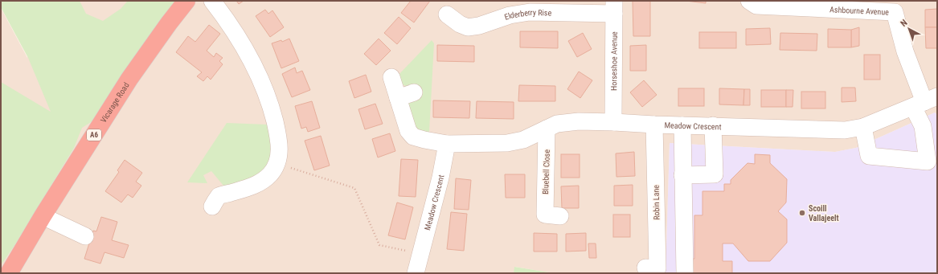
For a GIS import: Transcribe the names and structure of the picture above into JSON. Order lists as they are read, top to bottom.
{
  "streets": {
    "highway": ["Vicarage Road", "A6"],
    "street": [
      "Ashbourne Avenue",
      "Elderberry Rise",
      "Horseshoe Avenue",
      "Meadow Crescent",
      "Bluebell Close",
      "Robin Lane"
    ]
  },
  "crossings": [
    ["Ashbourne Avenue", "Meadow Crescent"],
    ["Elderberry Rise", "Horseshoe Avenue"],
    ["Horseshoe Avenue", "Meadow Crescent"],
    ["Meadow Crescent", "Bluebell Close"],
    ["Meadow Crescent", "Robin Lane"]
  ],
  "places": ["Scoill Vallajeelt"],
  "north": "top left"
}
